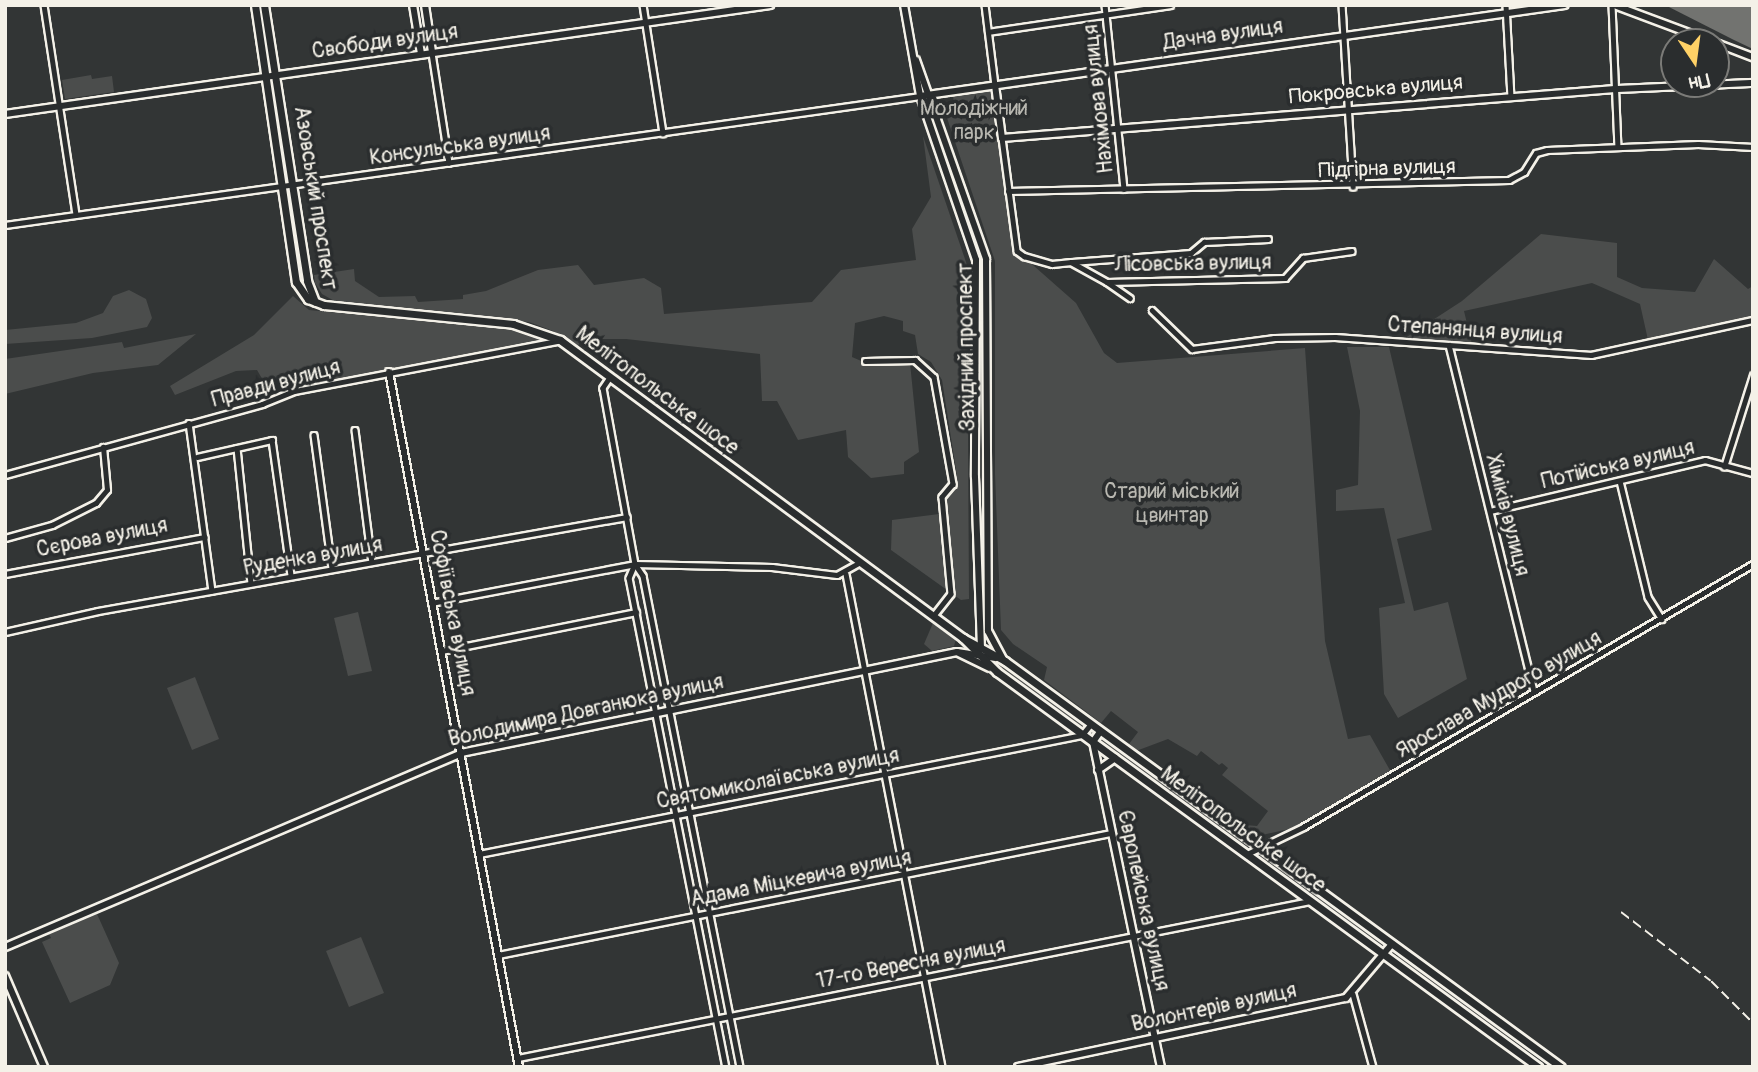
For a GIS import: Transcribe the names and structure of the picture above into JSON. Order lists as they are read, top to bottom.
{
  "streets": {
    "main road": [
      "Дачна вулиця",
      "Свободи вулиця",
      "Покровська вулиця",
      "Азовський проспект",
      "Західний проспект",
      "Мелітопольське шосе",
      "Софіївська вулиця",
      "Володимира Довганюка вулиця",
      "Європейська вулиця",
      "Волонтерів вулиця"
    ],
    "street": [
      "Нахімова вулиця",
      "Консульська вулиця",
      "Підгірна вулиця",
      "Лісовська вулиця",
      "Степанянця вулиця",
      "Правди вулиця",
      "Потійська вулиця",
      "Хіміків вулиця",
      "Сєрова вулиця",
      "Руденка вулиця",
      "Ярослава Мудрого вулиця",
      "Святомиколаївська вулиця",
      "Адама Міцкевича вулиця",
      "17-го Вересня вулиця"
    ]
  },
  "crossings": [
    ["Дачна вулиця", "Нахімова вулиця"],
    ["Дачна вулиця", "Консульська вулиця"],
    ["Дачна вулиця", "Західний проспект"],
    ["Свободи вулиця", "Азовський проспект"],
    ["Покровська вулиця", "Нахімова вулиця"],
    ["Нахімова вулиця", "Підгірна вулиця"],
    ["Консульська вулиця", "Азовський проспект"],
    ["Консульська вулиця", "Західний проспект"],
    ["Підгірна вулиця", "Лісовська вулиця"],
    ["Азовський проспект", "Мелітопольське шосе"],
    ["Степанянця вулиця", "Хіміків вулиця"],
    ["Західний проспект", "Мелітопольське шосе"],
    ["Правди вулиця", "Мелітопольське шосе"],
    ["Правди вулиця", "Софіївська вулиця"],
    ["Мелітопольське шосе", "Ярослава Мудрого вулиця"],
    ["Мелітопольське шосе", "Святомиколаївська вулиця"],
    ["Мелітопольське шосе", "Європейська вулиця"],
    ["Мелітопольське шосе", "17-го Вересня вулиця"],
    ["Потійська вулиця", "Хіміків вулиця"],
    ["Хіміків вулиця", "Ярослава Мудрого вулиця"],
    ["Руденка вулиця", "Софіївська вулиця"],
    ["Софіївська вулиця", "Володимира Довганюка вулиця"],
    ["Софіївська вулиця", "Святомиколаївська вулиця"],
    ["Софіївська вулиця", "Адама Міцкевича вулиця"],
    ["Софіївська вулиця", "17-го Вересня вулиця"],
    ["Адама Міцкевича вулиця", "Європейська вулиця"],
    ["Європейська вулиця", "17-го Вересня вулиця"],
    ["Європейська вулиця", "Волонтерів вулиця"]
  ],
  "parks": ["Молодіжний парк", "Старий міський цвинтар"],
  "north": "bottom"
}
